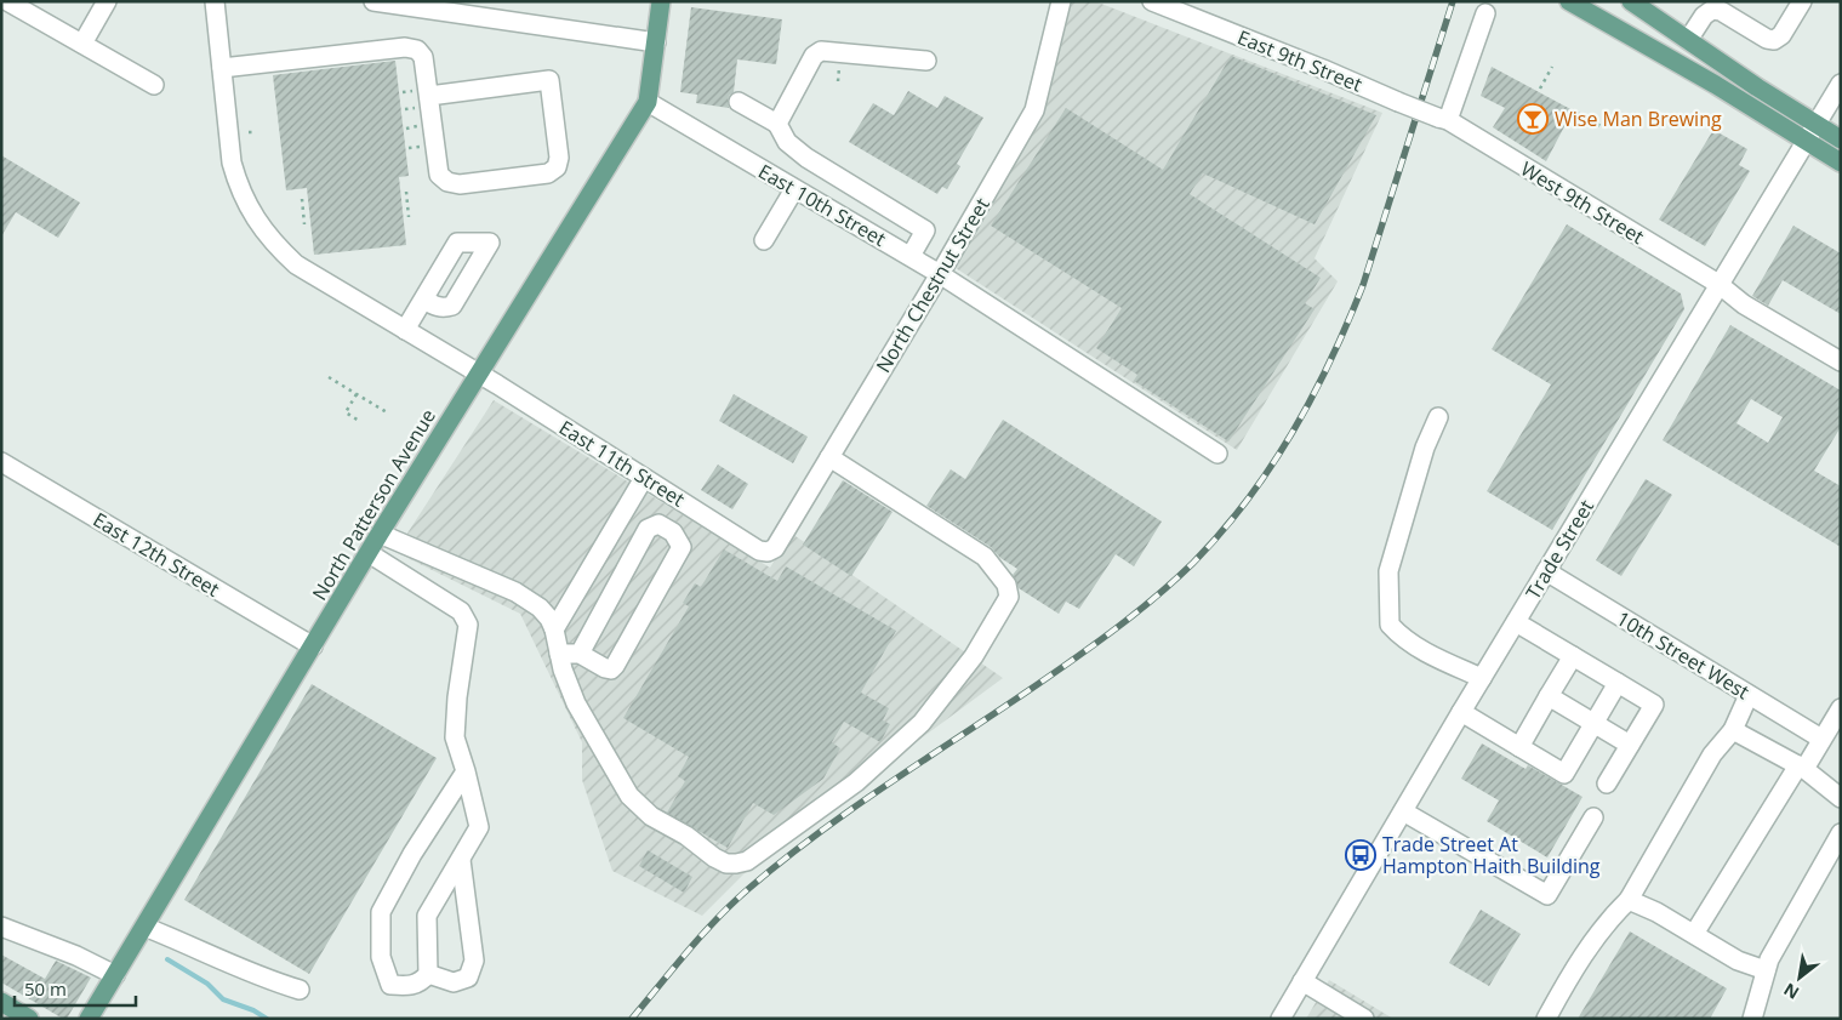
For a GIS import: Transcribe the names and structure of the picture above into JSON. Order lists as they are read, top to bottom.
{
  "streets": {
    "main road": ["North Patterson Avenue"],
    "street": [
      "East 9th Street",
      "West 9th Street",
      "East 10th Street",
      "North Chestnut Street",
      "East 11th Street",
      "Trade Street",
      "East 12th Street",
      "10th Street West"
    ]
  },
  "crossings": [
    ["East 9th Street", "West 9th Street"],
    ["West 9th Street", "Trade Street"],
    ["East 10th Street", "North Chestnut Street"],
    ["East 10th Street", "North Patterson Avenue"],
    ["North Chestnut Street", "East 11th Street"],
    ["East 11th Street", "North Patterson Avenue"],
    ["North Patterson Avenue", "East 12th Street"],
    ["Trade Street", "10th Street West"]
  ],
  "places": {
    "bar": ["Wise Man Brewing"],
    "bus stop": ["Trade Street At Hampton Haith Building"]
  },
  "scale_bar": "50 m",
  "north": "bottom left"
}
